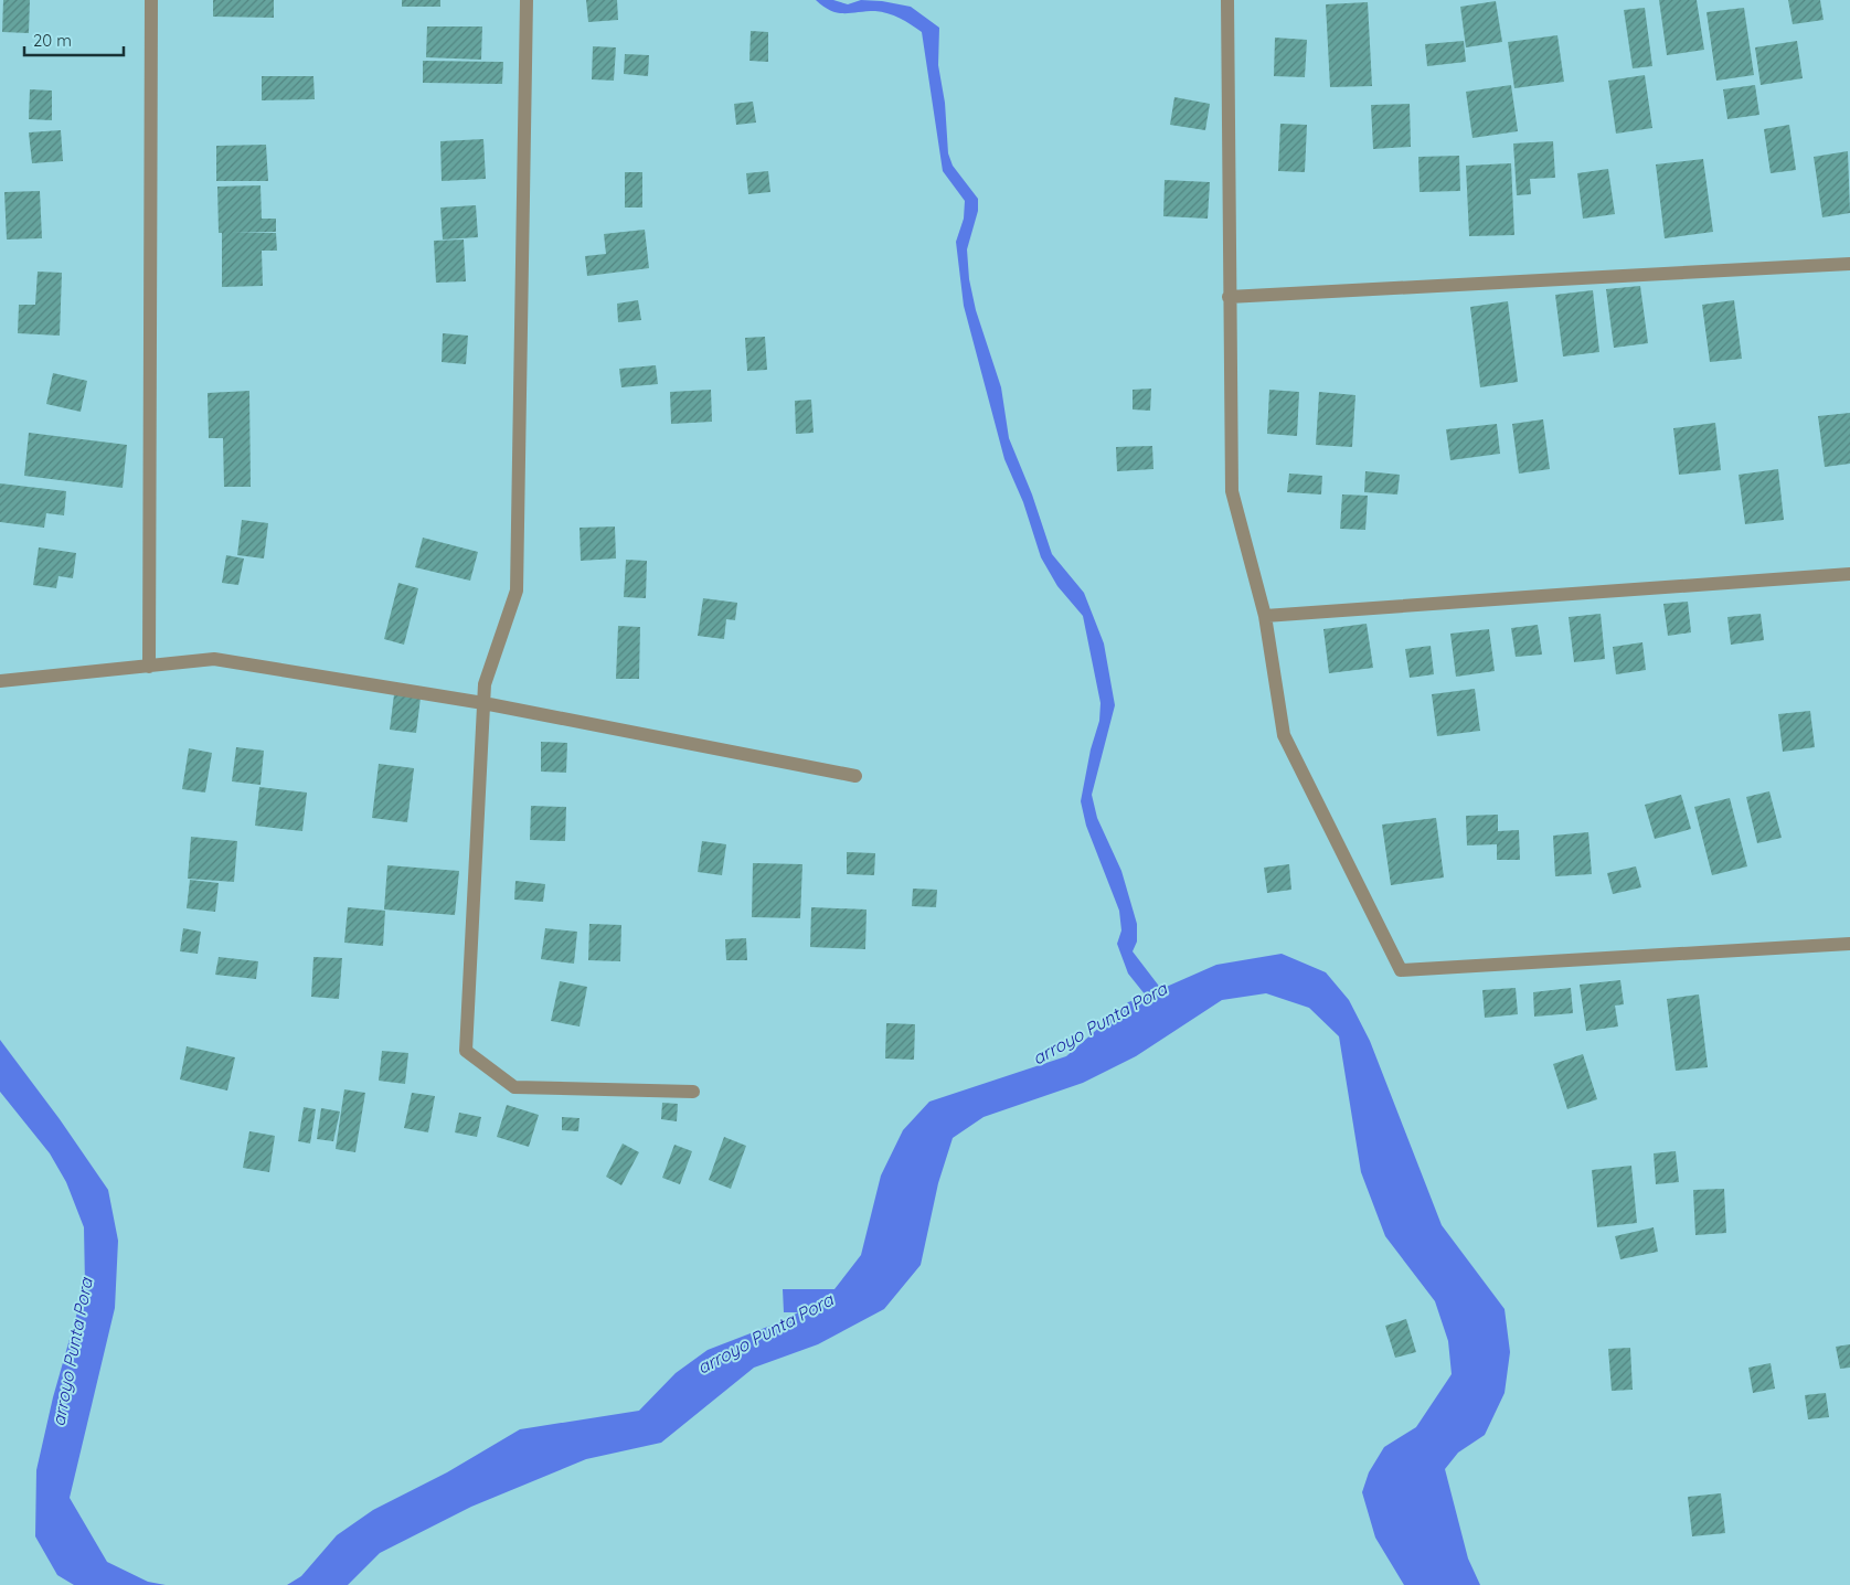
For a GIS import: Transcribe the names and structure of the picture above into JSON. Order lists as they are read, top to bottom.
{
  "water": ["arroyo Punta Pora"],
  "scale_bar": "20 m"
}
